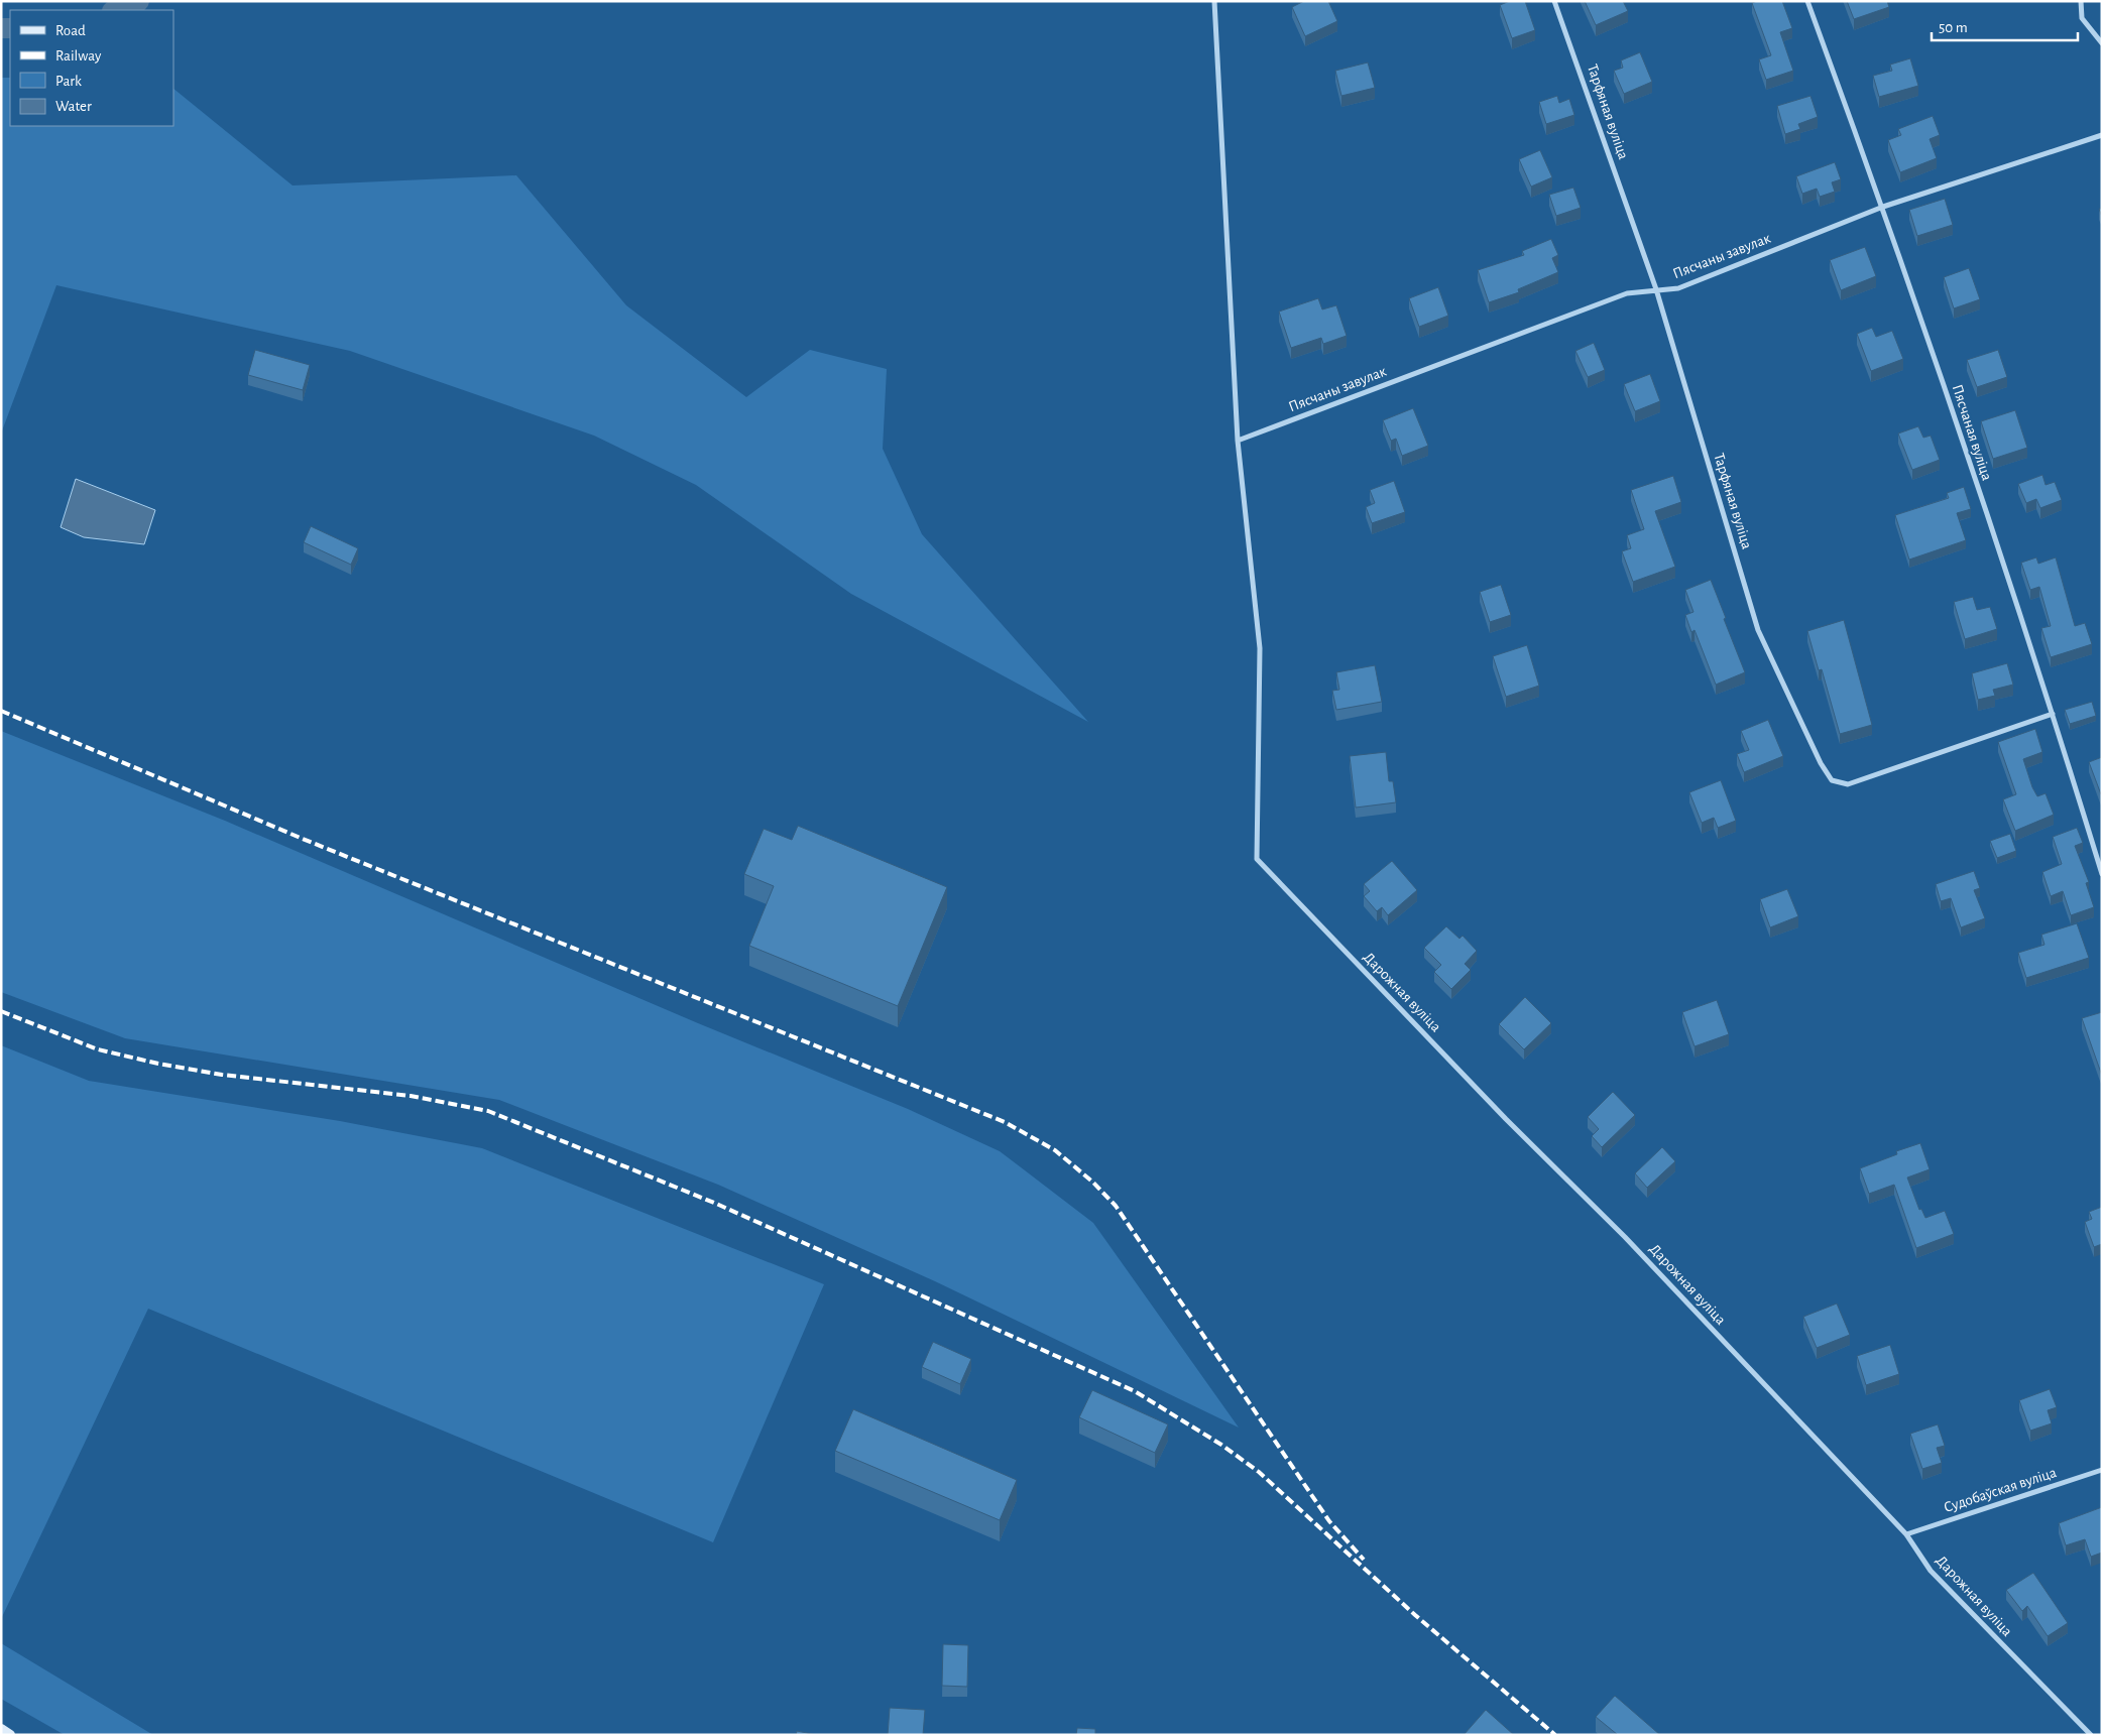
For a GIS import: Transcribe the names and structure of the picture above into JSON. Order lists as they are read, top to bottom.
{
  "streets": {
    "street": [
      "Тарфяная вуліца",
      "Пясчаны завулак",
      "Пясчаная вуліца",
      "Дарожная вуліца",
      "Судобаўская вуліца"
    ]
  },
  "crossings": [
    ["Тарфяная вуліца", "Пясчаны завулак"],
    ["Тарфяная вуліца", "Пясчаная вуліца"],
    ["Пясчаны завулак", "Пясчаная вуліца"],
    ["Пясчаны завулак", "Дарожная вуліца"],
    ["Дарожная вуліца", "Судобаўская вуліца"]
  ],
  "legend": [
    "Road",
    "Railway",
    "Park",
    "Water"
  ],
  "scale_bar": "50 m"
}
